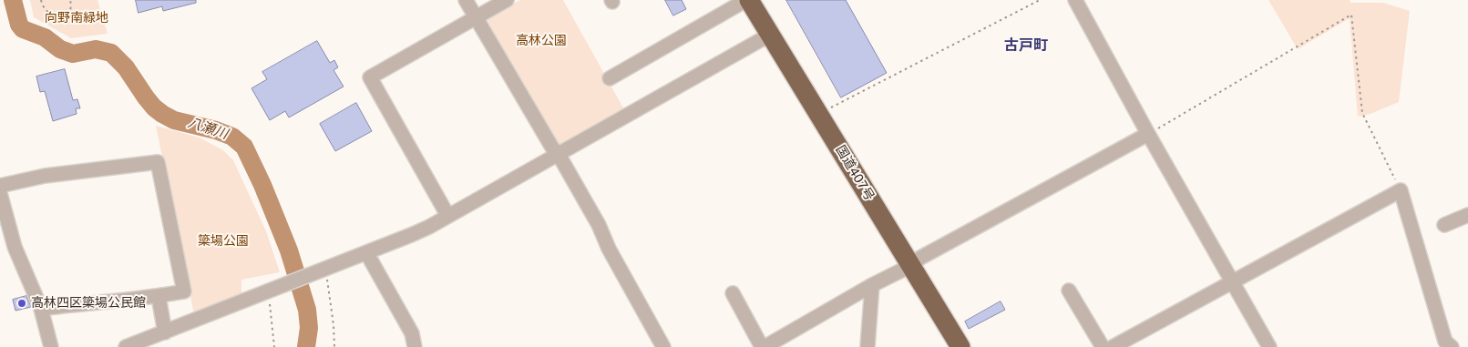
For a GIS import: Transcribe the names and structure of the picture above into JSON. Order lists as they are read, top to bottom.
{
  "streets": {
    "highway": ["国道407号"]
  },
  "districts": ["古戸町"],
  "water": ["八瀬川"],
  "parks": ["向野南緑地", "高林公園", "簗場公園"],
  "places": ["高林四区簗場公民館"]
}
